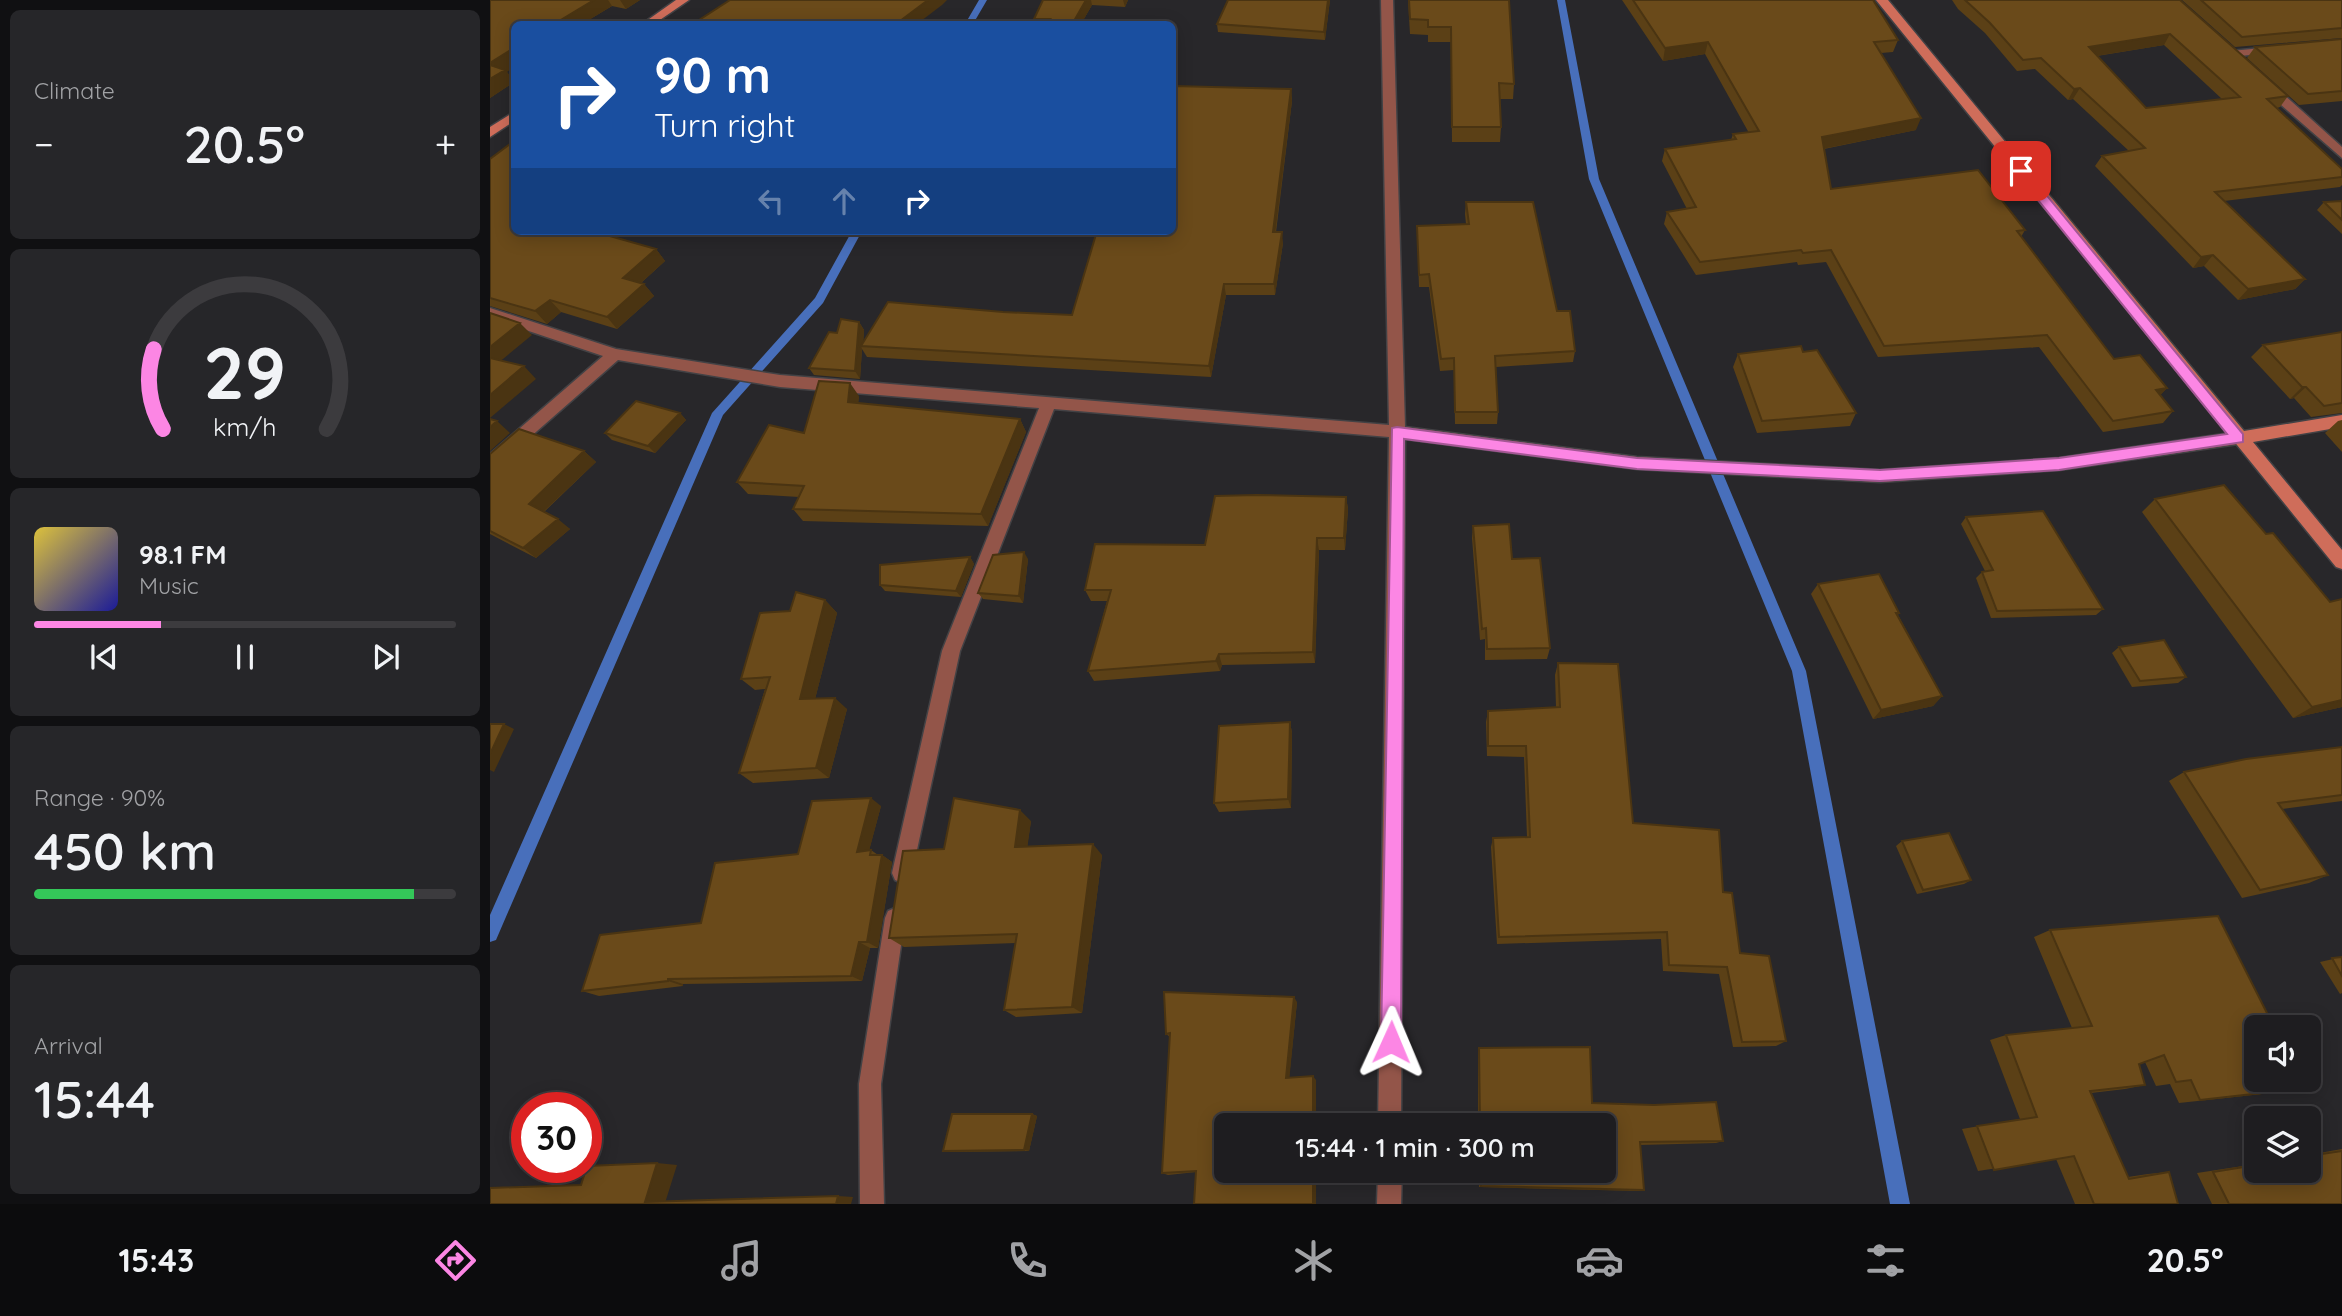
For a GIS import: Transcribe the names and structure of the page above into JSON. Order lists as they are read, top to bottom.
{
  "page": {
    "tile": [
      "Climate",
      ["Range · 90%", "450 km"],
      ["Arrival", "15:44"]
    ],
    "turn": ["90 m", "Turn right"],
    "heat": ["−", "20.5°", "+"],
    "song": ["98.1 FM", "Music"],
    "limit": "30",
    "trip": "15:44 · 1 min · 300 m",
    "tabs": ["15:43", "20.5°"],
    "gauge": ["29", "km/h"]
  }
}
